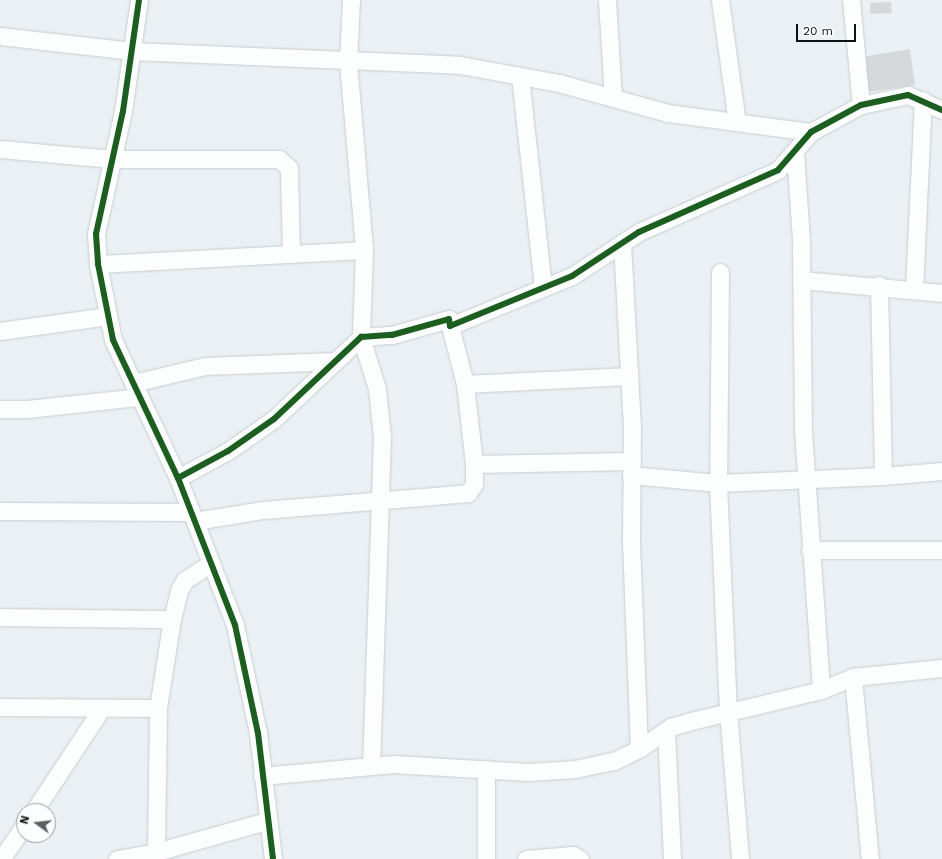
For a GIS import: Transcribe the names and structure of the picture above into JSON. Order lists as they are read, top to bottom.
{
  "scale_bar": "20 m",
  "north": "left"
}
